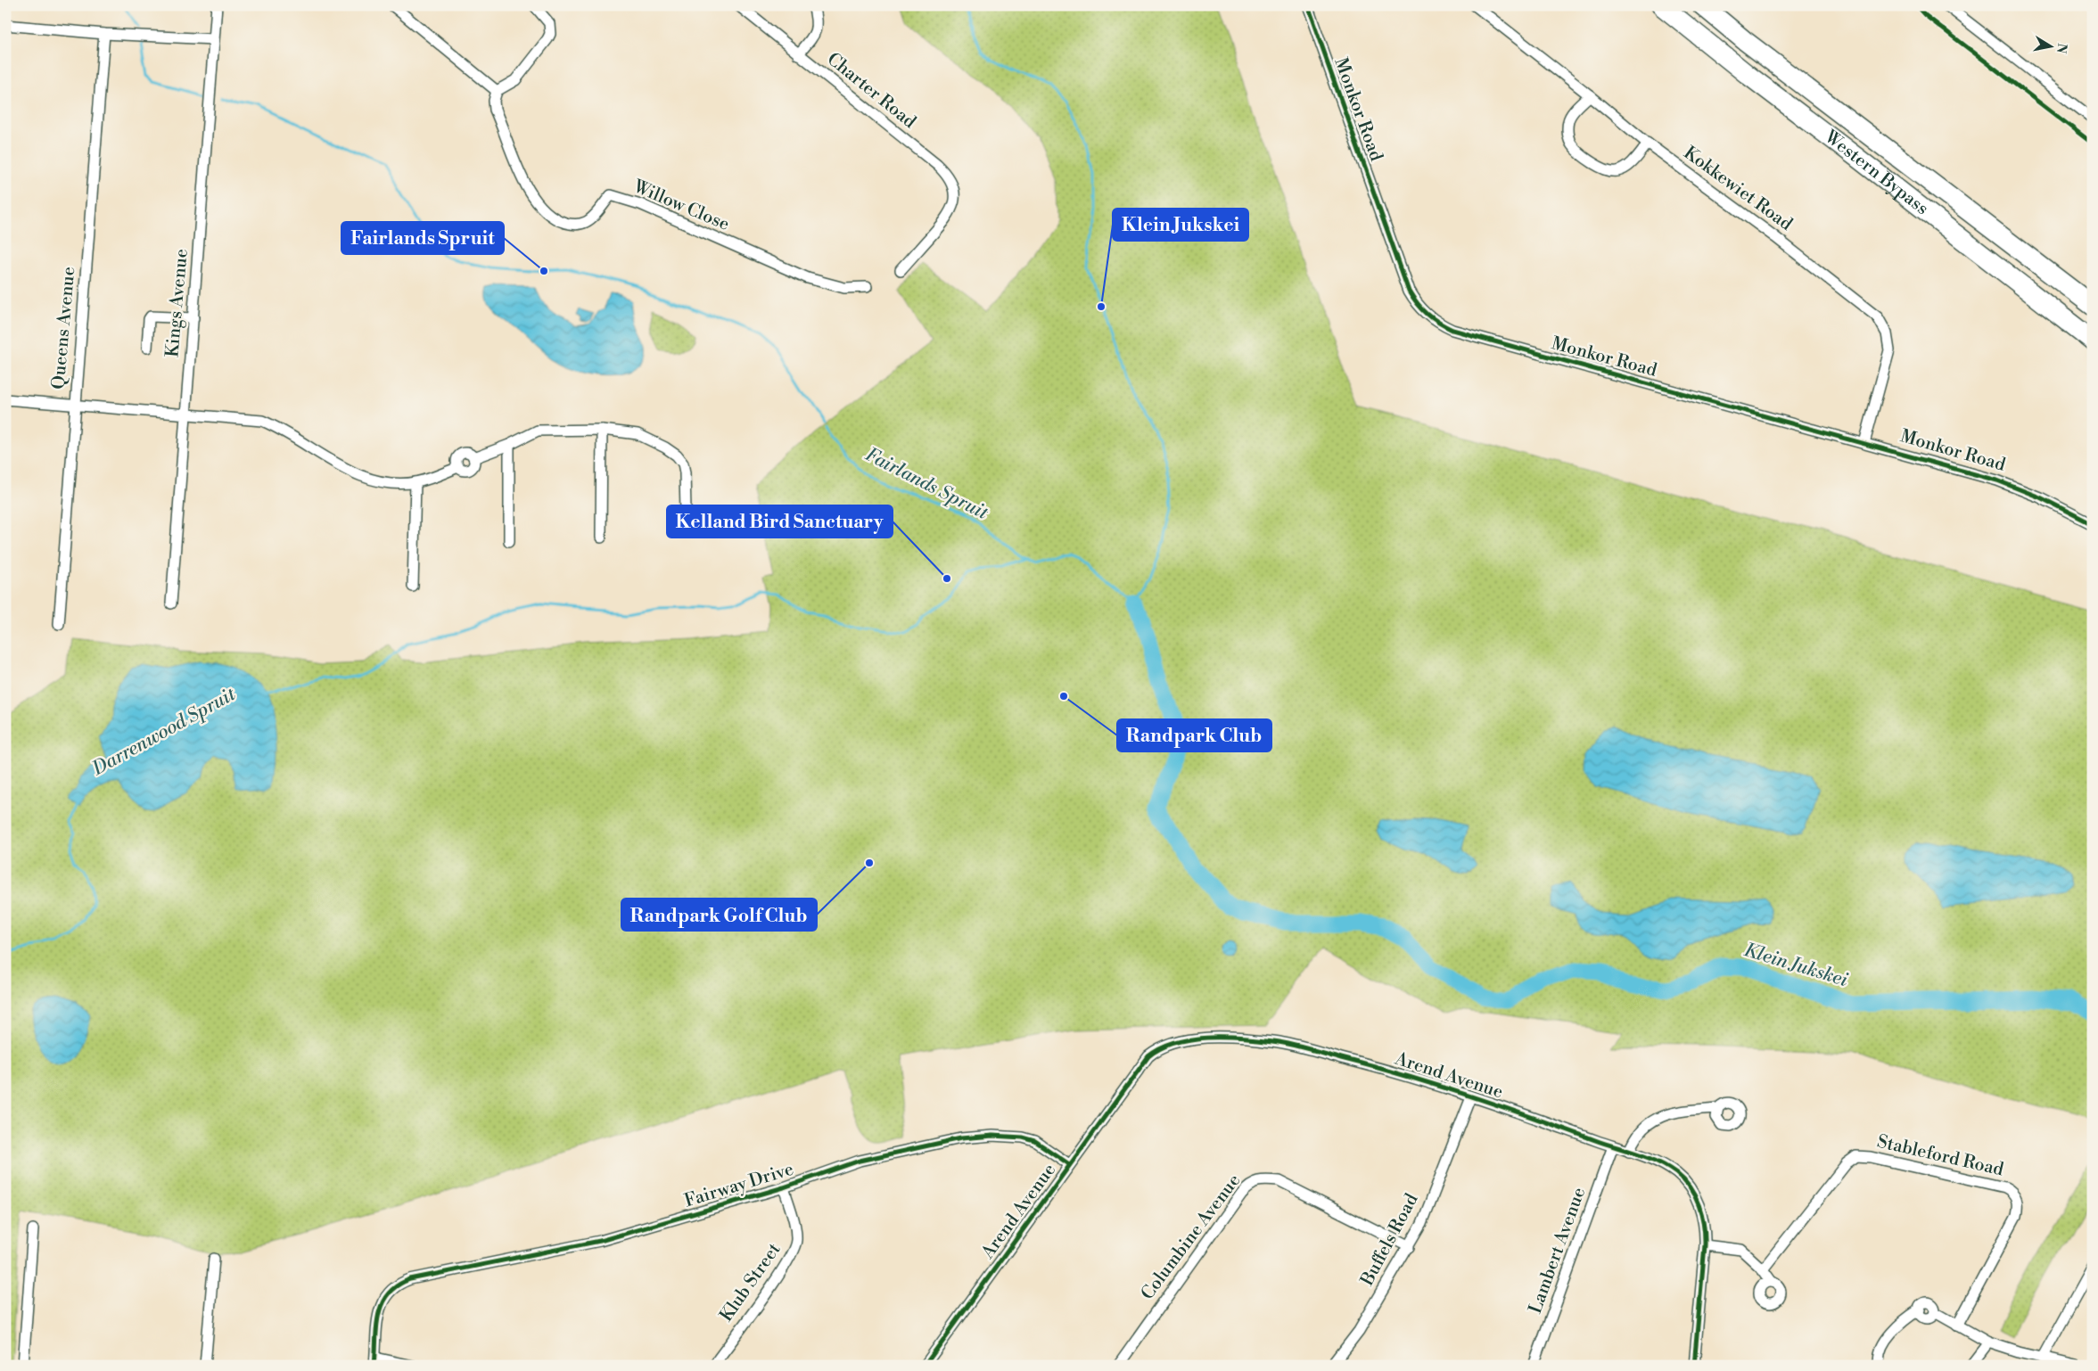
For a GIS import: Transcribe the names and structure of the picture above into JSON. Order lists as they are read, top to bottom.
{
  "streets": {
    "highway": ["Western Bypass"],
    "street": [
      "Charter Road",
      "Monkor Road",
      "Kokkewiet Road",
      "Willow Close",
      "Kings Avenue",
      "Queens Avenue",
      "Arend Avenue",
      "Stableford Road",
      "Fairway Drive",
      "Columbine Avenue",
      "Buffels Road",
      "Lambert Avenue",
      "Klub Street"
    ]
  },
  "crossings": [
    ["Monkor Road", "Kokkewiet Road"],
    ["Arend Avenue", "Fairway Drive"],
    ["Arend Avenue", "Buffels Road"],
    ["Arend Avenue", "Lambert Avenue"],
    ["Fairway Drive", "Klub Street"],
    ["Columbine Avenue", "Buffels Road"]
  ],
  "water": ["Fairlands Spruit", "Darrenwood Spruit", "Klein Jukskei"],
  "places": [
    "Fairlands Spruit",
    "Klein Jukskei",
    "Kelland Bird Sanctuary",
    "Randpark Club",
    "Randpark Golf Club"
  ],
  "north": "right"
}
